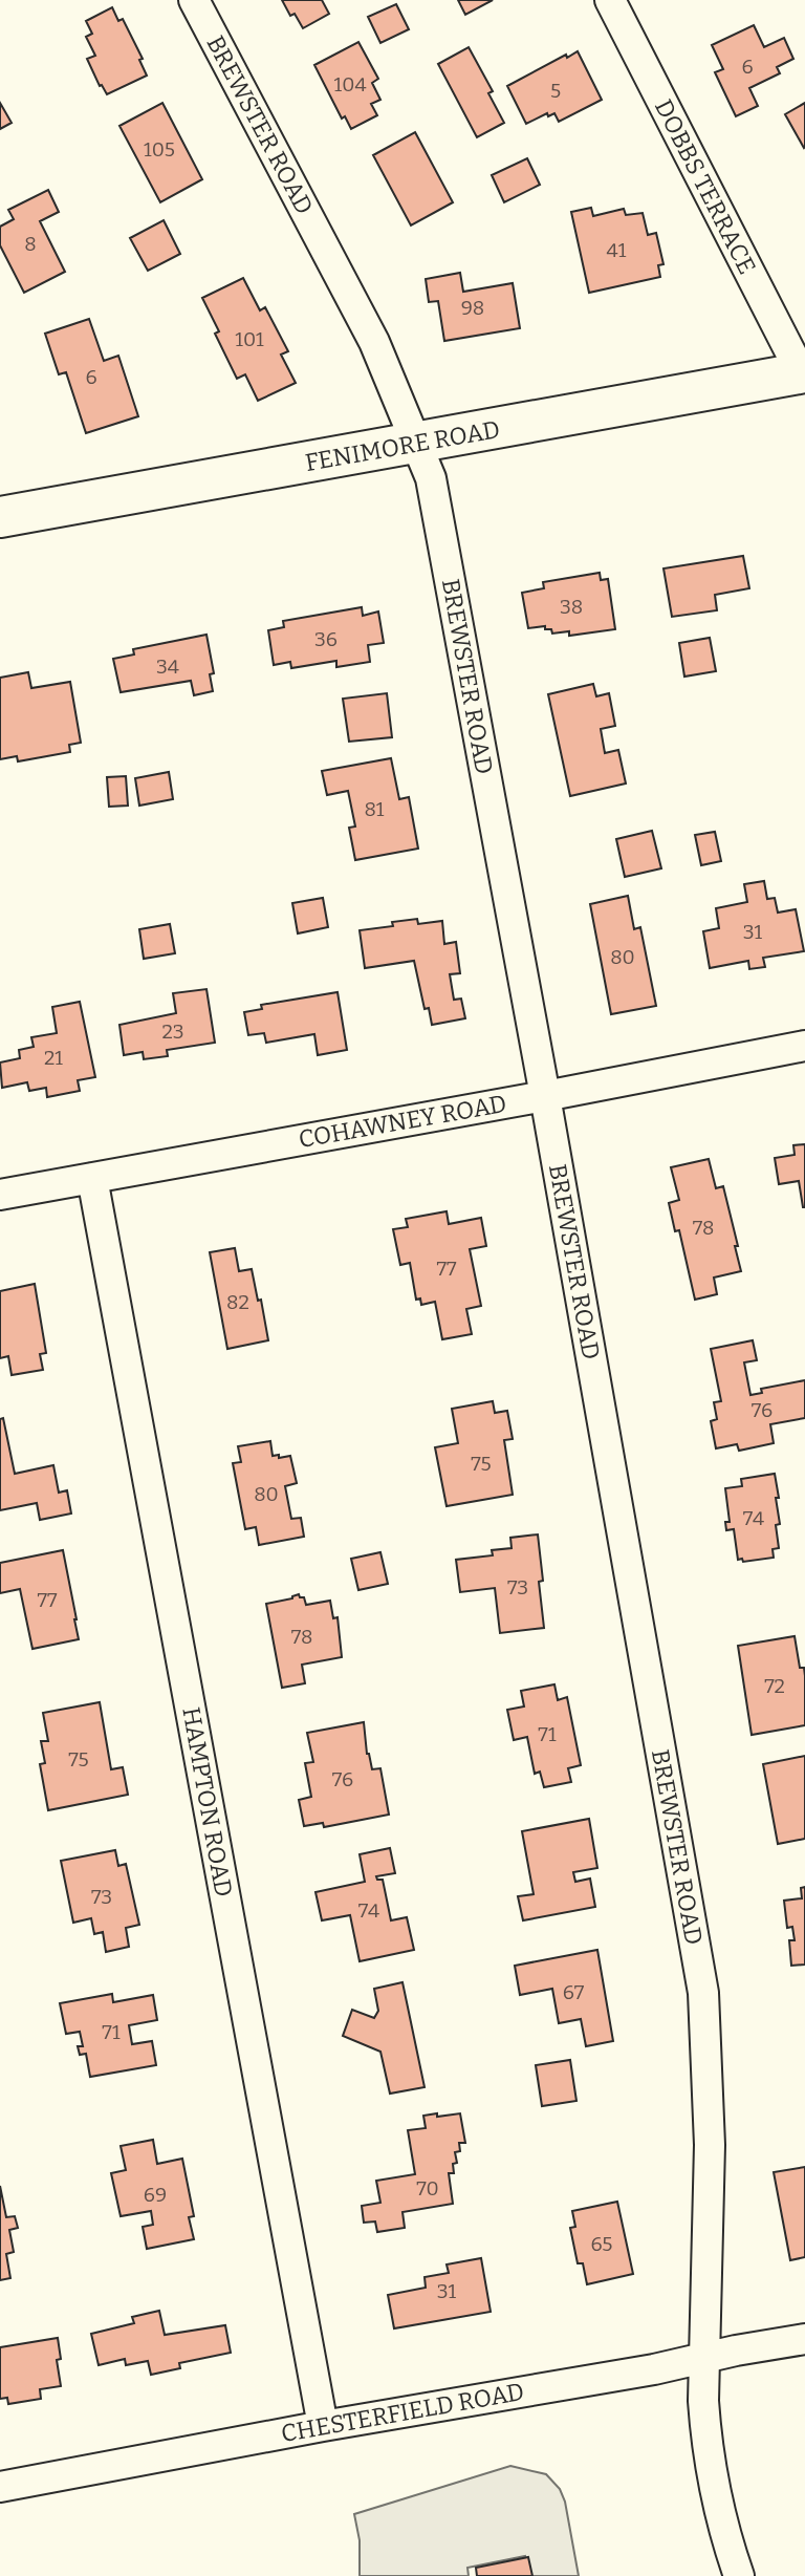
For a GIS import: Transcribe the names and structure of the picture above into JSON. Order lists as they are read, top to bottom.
{
  "streets": {
    "main road": ["FENIMORE ROAD"],
    "street": [
      "BREWSTER ROAD",
      "DOBBS TERRACE",
      "COHAWNEY ROAD",
      "HAMPTON ROAD",
      "CHESTERFIELD ROAD"
    ]
  },
  "crossings": [
    ["BREWSTER ROAD", "FENIMORE ROAD"],
    ["BREWSTER ROAD", "COHAWNEY ROAD"],
    ["BREWSTER ROAD", "CHESTERFIELD ROAD"],
    ["DOBBS TERRACE", "FENIMORE ROAD"],
    ["COHAWNEY ROAD", "HAMPTON ROAD"],
    ["HAMPTON ROAD", "CHESTERFIELD ROAD"]
  ],
  "house_numbers": [
    "6",
    "104",
    "5",
    "105",
    "8",
    "41",
    "98",
    "101",
    "6",
    "38",
    "36",
    "34",
    "81",
    "31",
    "80",
    "23",
    "21",
    "78",
    "77",
    "82",
    "76",
    "75",
    "80",
    "74",
    "73",
    "77",
    "78",
    "72",
    "71",
    "75",
    "76",
    "73",
    "74",
    "67",
    "71",
    "70",
    "69",
    "65",
    "31"
  ]
}
